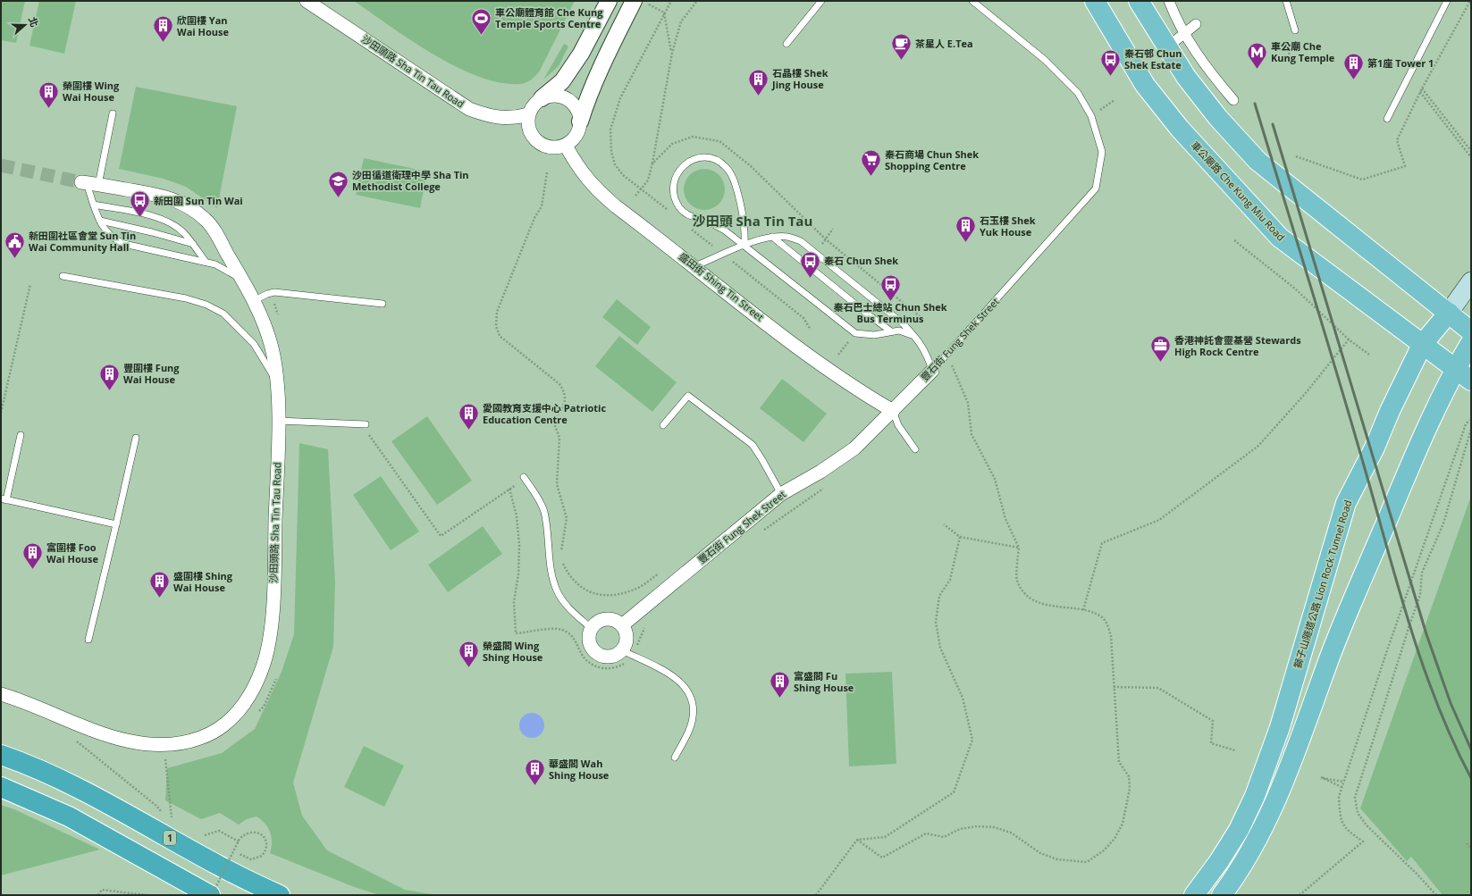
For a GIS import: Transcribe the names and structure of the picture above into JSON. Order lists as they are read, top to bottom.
{
  "streets": {
    "highway": ["1"],
    "main road": ["車公廟路 Che Kung Miu Road", "獅子山隧道公路 Lion Rock Tunnel Road"],
    "street": ["沙田頭路 Sha Tin Tau Road", "盛田街 Shing Tin Street", "豐石街 Fung Shek Street"]
  },
  "crossings": [
    ["沙田頭路 Sha Tin Tau Road", "盛田街 Shing Tin Street"],
    ["車公廟路 Che Kung Miu Road", "獅子山隧道公路 Lion Rock Tunnel Road"],
    ["盛田街 Shing Tin Street", "豐石街 Fung Shek Street"]
  ],
  "districts": ["沙田頭 Sha Tin Tau"],
  "places": {
    "sports": ["車公廟體育館 Che Kung Temple Sports Centre"],
    "building": [
      "欣圍樓 Yan Wai House",
      "第1座 Tower 1",
      "石晶樓 Shek Jing House",
      "榮圍樓 Wing Wai House",
      "石玉樓 Shek Yuk House",
      "豐圍樓 Fung Wai House",
      "愛國教育支援中心 Patriotic Education Centre",
      "富圍樓 Foo Wai House",
      "盛圍樓 Shing Wai House",
      "榮盛閣 Wing Shing House",
      "富盛閣 Fu Shing House",
      "華盛閣 Wah Shing House"
    ],
    "cafe": ["茶星人 E.Tea"],
    "metro station": ["車公廟 Che Kung Temple"],
    "bus stop": [
      "秦石邨 Chun Shek Estate",
      "新田圍 Sun Tin Wai",
      "秦石 Chun Shek",
      "秦石巴士總站 Chun Shek Bus Terminus"
    ],
    "supermarket": ["秦石商場 Chun Shek Shopping Centre"],
    "school or university": ["沙田循道衛理中學 Sha Tin Methodist College"],
    "public building": ["新田圍社區會堂 Sun Tin Wai Community Hall"],
    "office": ["香港神託會靈基營 Stewards High Rock Centre"]
  },
  "north": "right"
}
